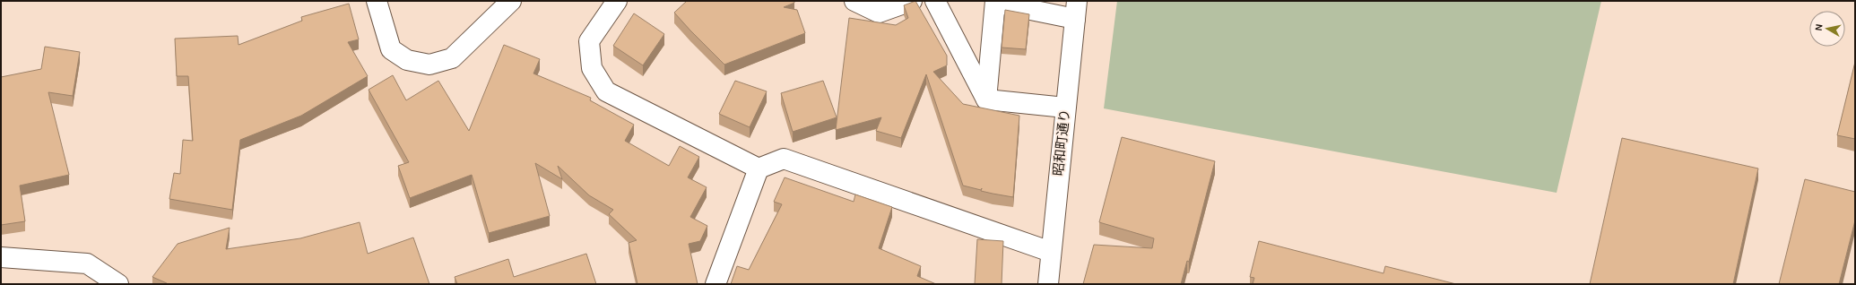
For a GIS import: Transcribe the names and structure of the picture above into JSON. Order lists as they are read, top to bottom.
{
  "streets": {
    "street": ["昭和町通り"]
  },
  "north": "left"
}
